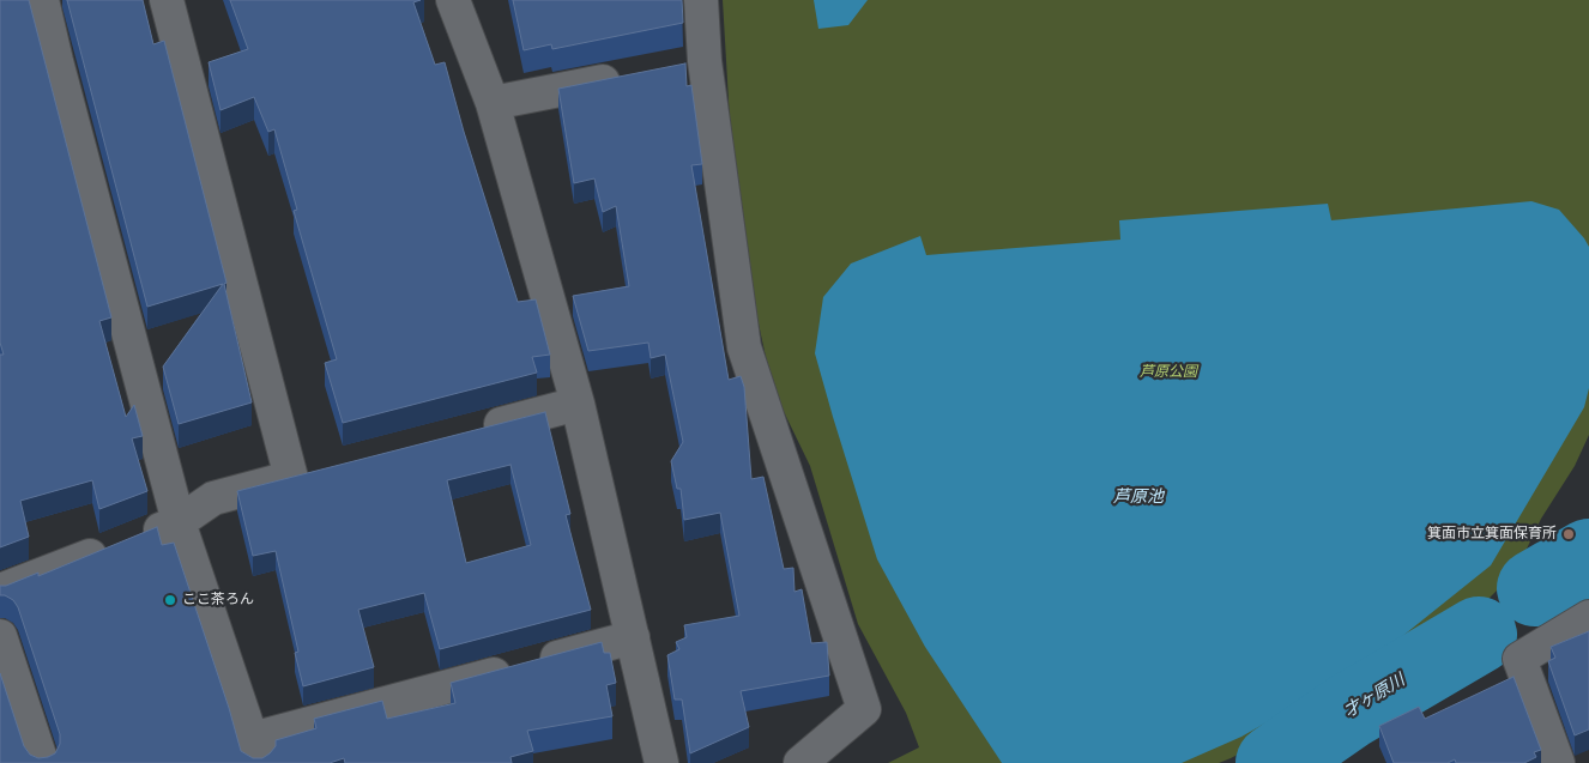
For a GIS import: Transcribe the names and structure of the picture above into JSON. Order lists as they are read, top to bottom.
{
  "water": ["芦原池", "才ヶ原川"],
  "parks": ["芦原公園"],
  "places": ["箕面市立箕面保育所", "ここ茶ろん"]
}
